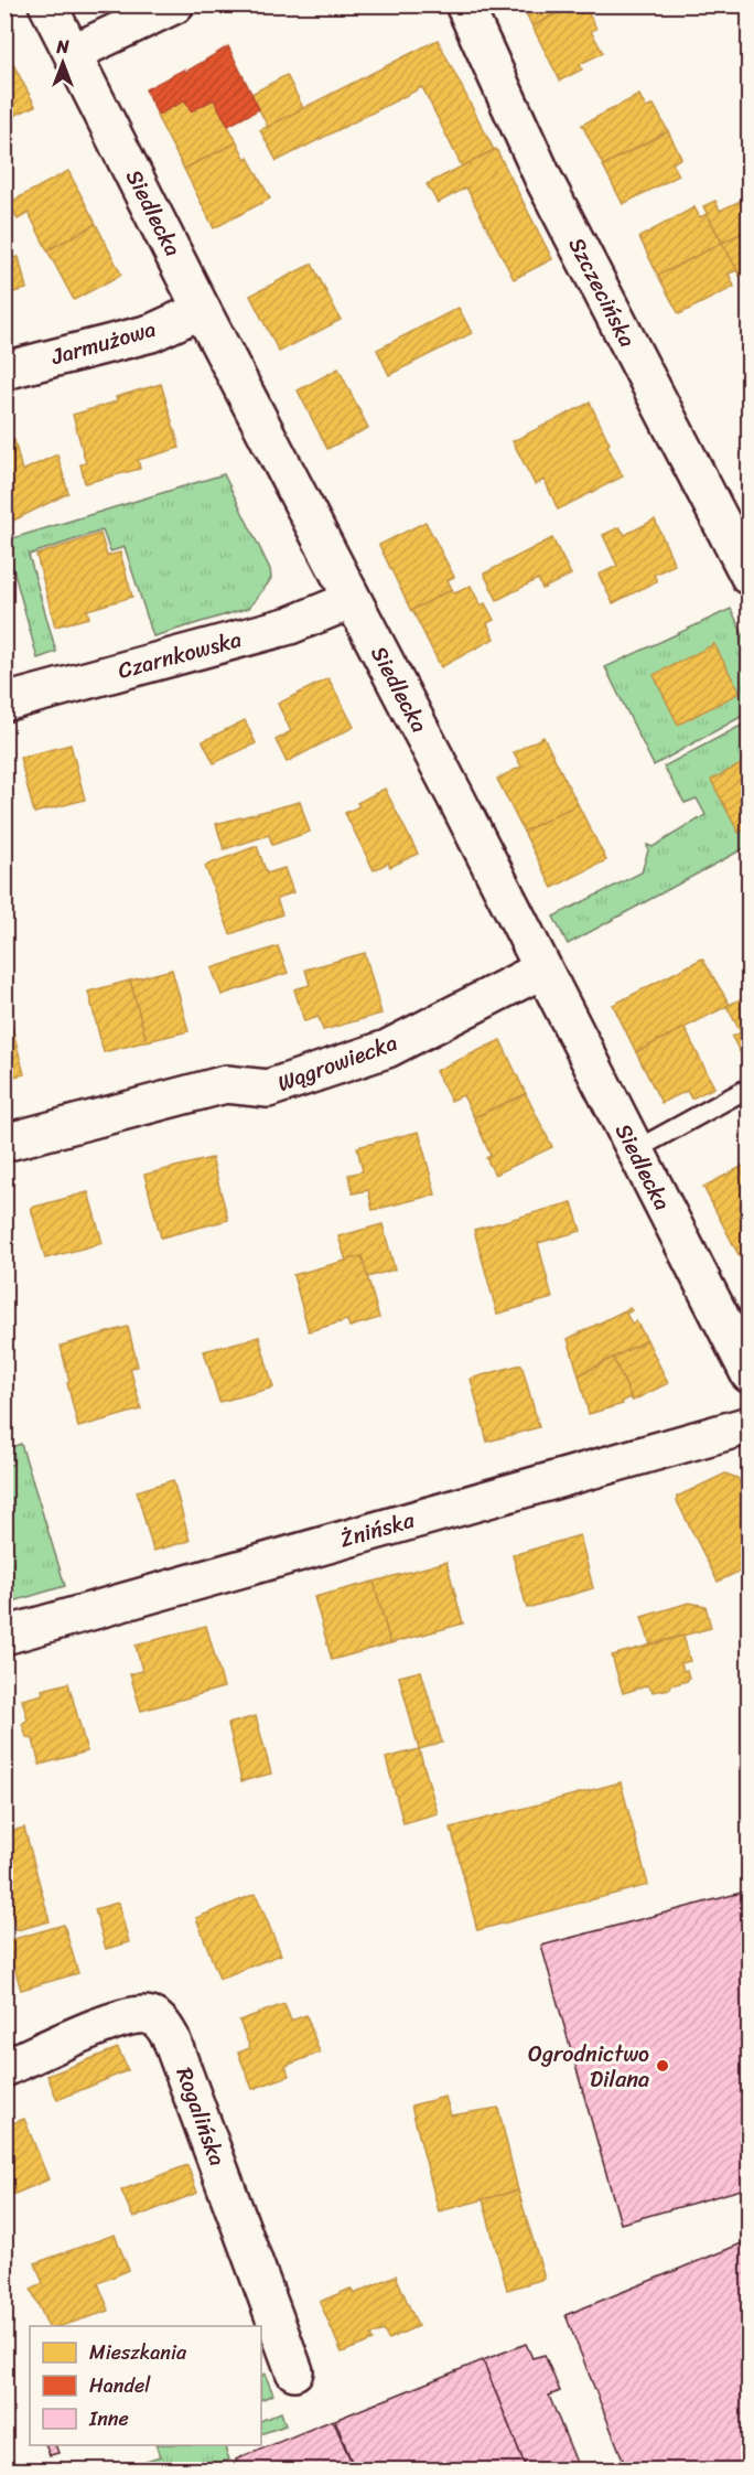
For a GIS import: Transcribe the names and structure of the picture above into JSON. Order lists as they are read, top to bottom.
{
  "streets": {
    "street": [
      "Siedlecka",
      "Szczecińska",
      "Jarmużowa",
      "Czarnkowska",
      "Wągrowiecka",
      "Żnińska",
      "Rogalińska"
    ]
  },
  "crossings": [
    ["Siedlecka", "Jarmużowa"],
    ["Siedlecka", "Czarnkowska"],
    ["Siedlecka", "Wągrowiecka"]
  ],
  "places": ["Ogrodnictwo Dilana"],
  "legend": ["Mieszkania", "Handel", "Inne"],
  "north": "top"
}
